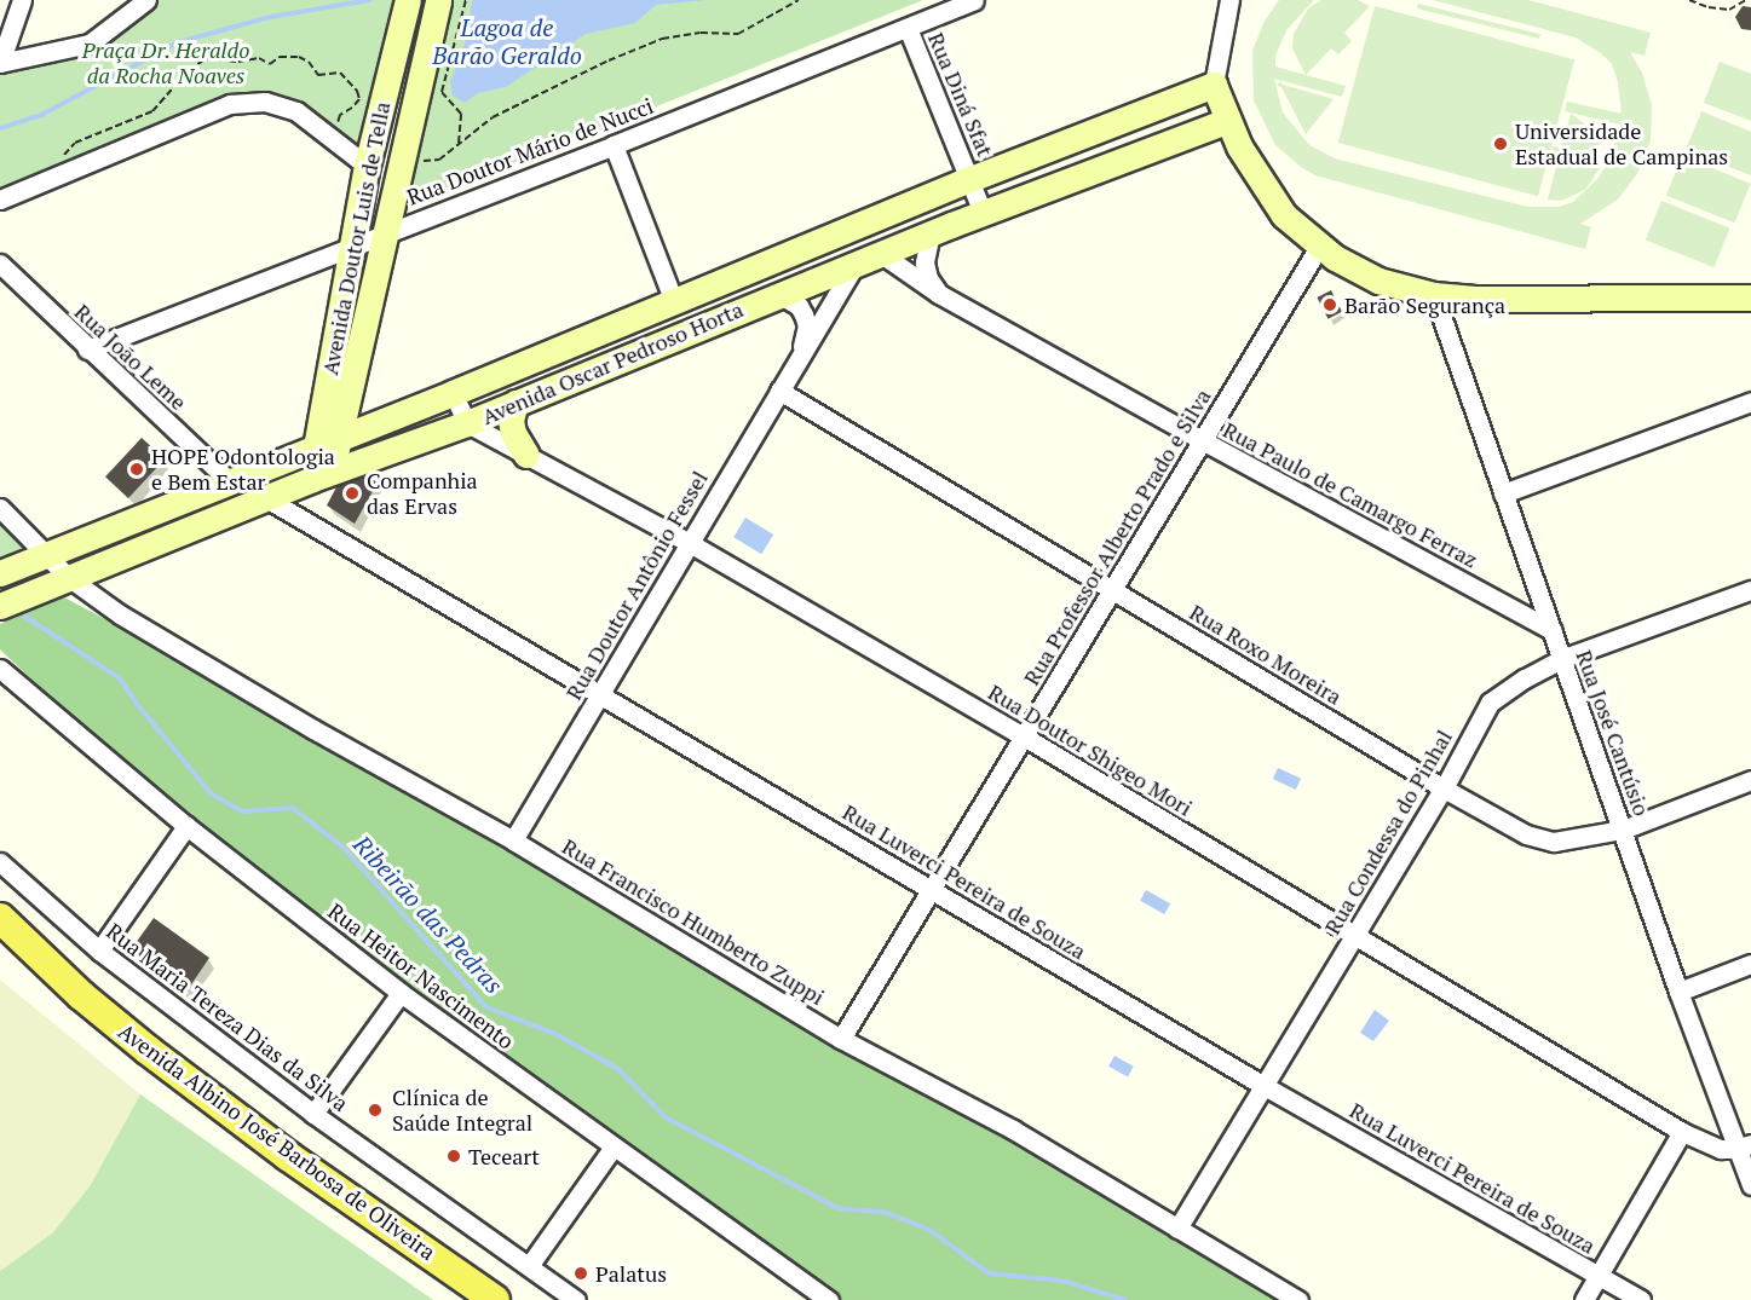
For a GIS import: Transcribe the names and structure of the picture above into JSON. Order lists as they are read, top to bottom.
{
  "streets": {
    "main road": ["Avenida Doutor Luis de Tella", "Avenida Oscar Pedroso Horta", "Avenida Albino José Barbosa de Oliveira"],
    "street": [
      "Rua Diná Sfat",
      "Rua Doutor Mário de Nucci",
      "Rua João Leme",
      "Rua Paulo de Camargo Ferraz",
      "Rua Professor Alberto Prado e Silva",
      "Rua Doutor Antônio Fessel",
      "Rua Roxo Moreira",
      "Rua José Cantúsio",
      "Rua Doutor Shigeo Mori",
      "Rua Condessa do Pinhal",
      "Rua Luverci Pereira de Souza",
      "Rua Francisco Humberto Zuppi",
      "Rua Heitor Nascimento",
      "Rua Maria Tereza Dias da Silva"
    ]
  },
  "crossings": [
    ["Rua Diná Sfat", "Rua Doutor Mário de Nucci"],
    ["Rua Diná Sfat", "Avenida Oscar Pedroso Horta"],
    ["Rua Doutor Mário de Nucci", "Avenida Doutor Luis de Tella"],
    ["Rua Doutor Mário de Nucci", "Rua João Leme"],
    ["Avenida Doutor Luis de Tella", "Avenida Oscar Pedroso Horta"],
    ["Rua João Leme", "Avenida Oscar Pedroso Horta"],
    ["Avenida Oscar Pedroso Horta", "Rua Paulo de Camargo Ferraz"],
    ["Avenida Oscar Pedroso Horta", "Rua Doutor Antônio Fessel"],
    ["Avenida Oscar Pedroso Horta", "Rua Doutor Shigeo Mori"],
    ["Avenida Oscar Pedroso Horta", "Rua Luverci Pereira de Souza"],
    ["Avenida Oscar Pedroso Horta", "Rua Francisco Humberto Zuppi"],
    ["Rua Paulo de Camargo Ferraz", "Rua Professor Alberto Prado e Silva"],
    ["Rua Paulo de Camargo Ferraz", "Rua José Cantúsio"],
    ["Rua Professor Alberto Prado e Silva", "Rua Roxo Moreira"],
    ["Rua Professor Alberto Prado e Silva", "Rua Doutor Shigeo Mori"],
    ["Rua Professor Alberto Prado e Silva", "Rua Luverci Pereira de Souza"],
    ["Rua Professor Alberto Prado e Silva", "Rua Francisco Humberto Zuppi"],
    ["Rua Doutor Antônio Fessel", "Rua Roxo Moreira"],
    ["Rua Doutor Antônio Fessel", "Rua Doutor Shigeo Mori"],
    ["Rua Doutor Antônio Fessel", "Rua Luverci Pereira de Souza"],
    ["Rua Doutor Antônio Fessel", "Rua Francisco Humberto Zuppi"],
    ["Rua Roxo Moreira", "Rua José Cantúsio"],
    ["Rua Roxo Moreira", "Rua Condessa do Pinhal"],
    ["Rua José Cantúsio", "Rua Doutor Shigeo Mori"],
    ["Rua José Cantúsio", "Rua Condessa do Pinhal"],
    ["Rua Doutor Shigeo Mori", "Rua Condessa do Pinhal"],
    ["Rua Condessa do Pinhal", "Rua Luverci Pereira de Souza"],
    ["Rua Condessa do Pinhal", "Rua Francisco Humberto Zuppi"]
  ],
  "water": ["Lagoa de Barão Geraldo", "Ribeirão das Pedras"],
  "parks": ["Praça Dr. Heraldo da Rocha Noaves"],
  "places": [
    "Universidade Estadual de Campinas",
    "Barão Segurança",
    "HOPE Odontologia e Bem Estar",
    "Companhia das Ervas",
    "Clínica de Saúde Integral",
    "Teceart",
    "Palatus"
  ]
}
